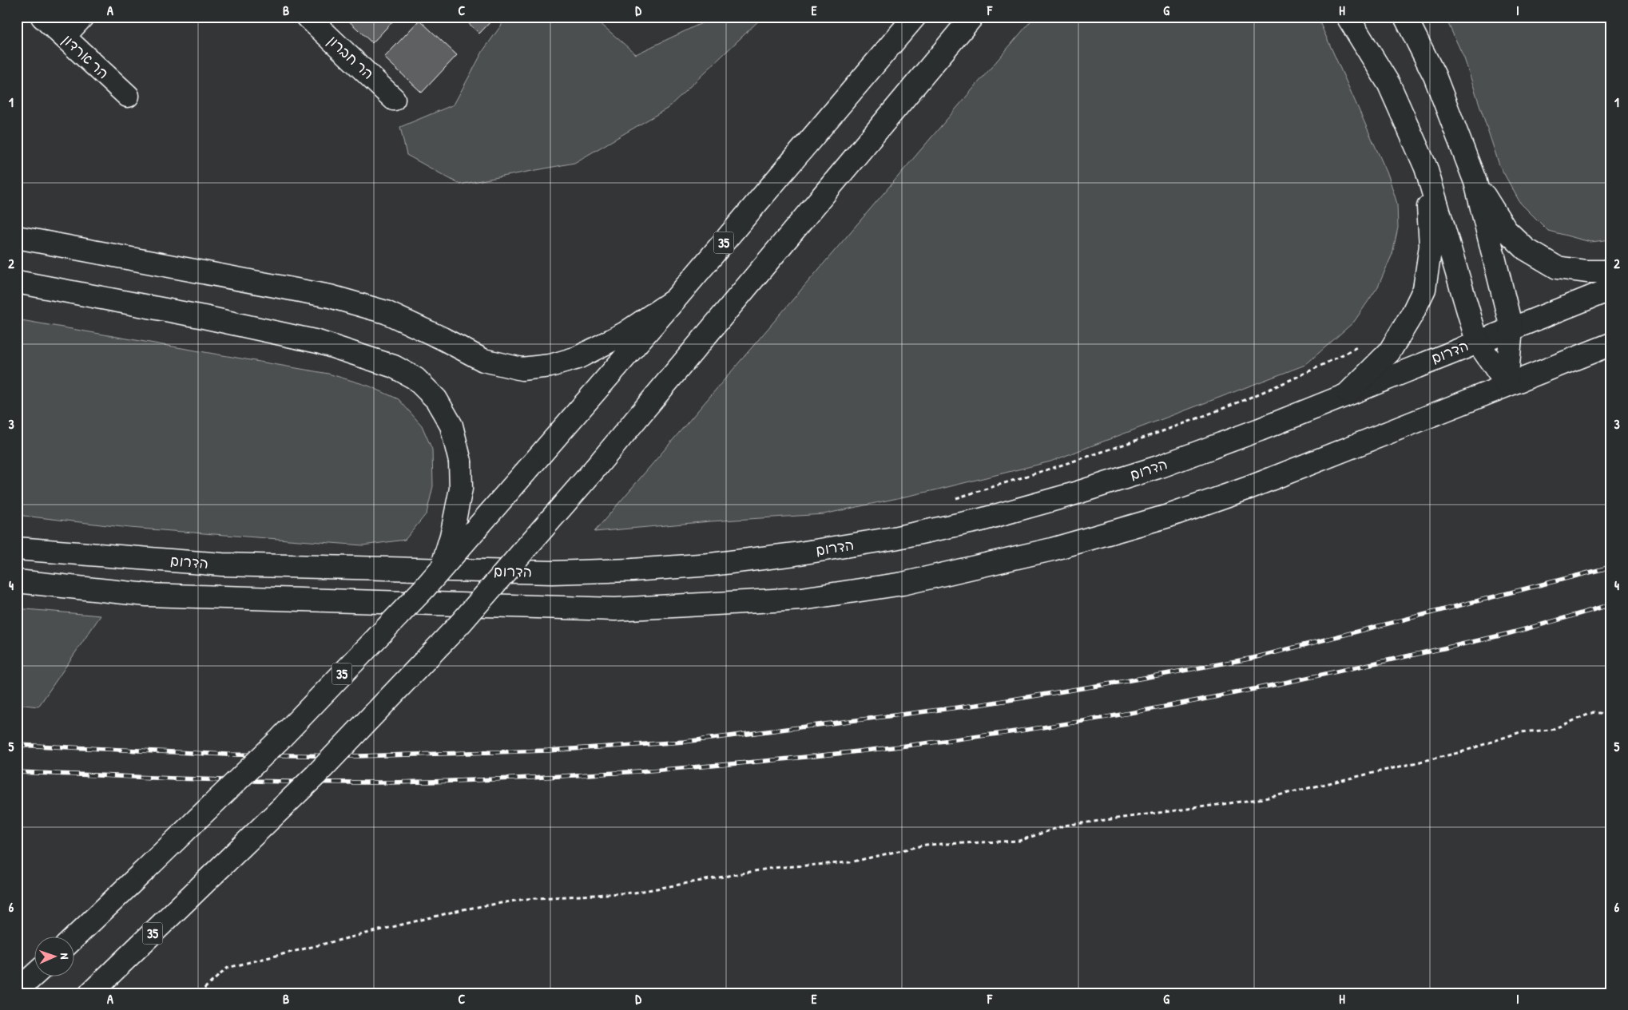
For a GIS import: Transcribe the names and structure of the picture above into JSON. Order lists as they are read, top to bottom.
{
  "streets": {
    "main road": [
      "הר ארדון",
      "הר חברון",
      "35",
      "הדרום"
    ]
  },
  "north": "right",
  "grid": {
    "columns": [
      "A",
      "B",
      "C",
      "D",
      "E",
      "F",
      "G",
      "H",
      "I"
    ],
    "rows": [
      "1",
      "2",
      "3",
      "4",
      "5",
      "6"
    ]
  }
}
